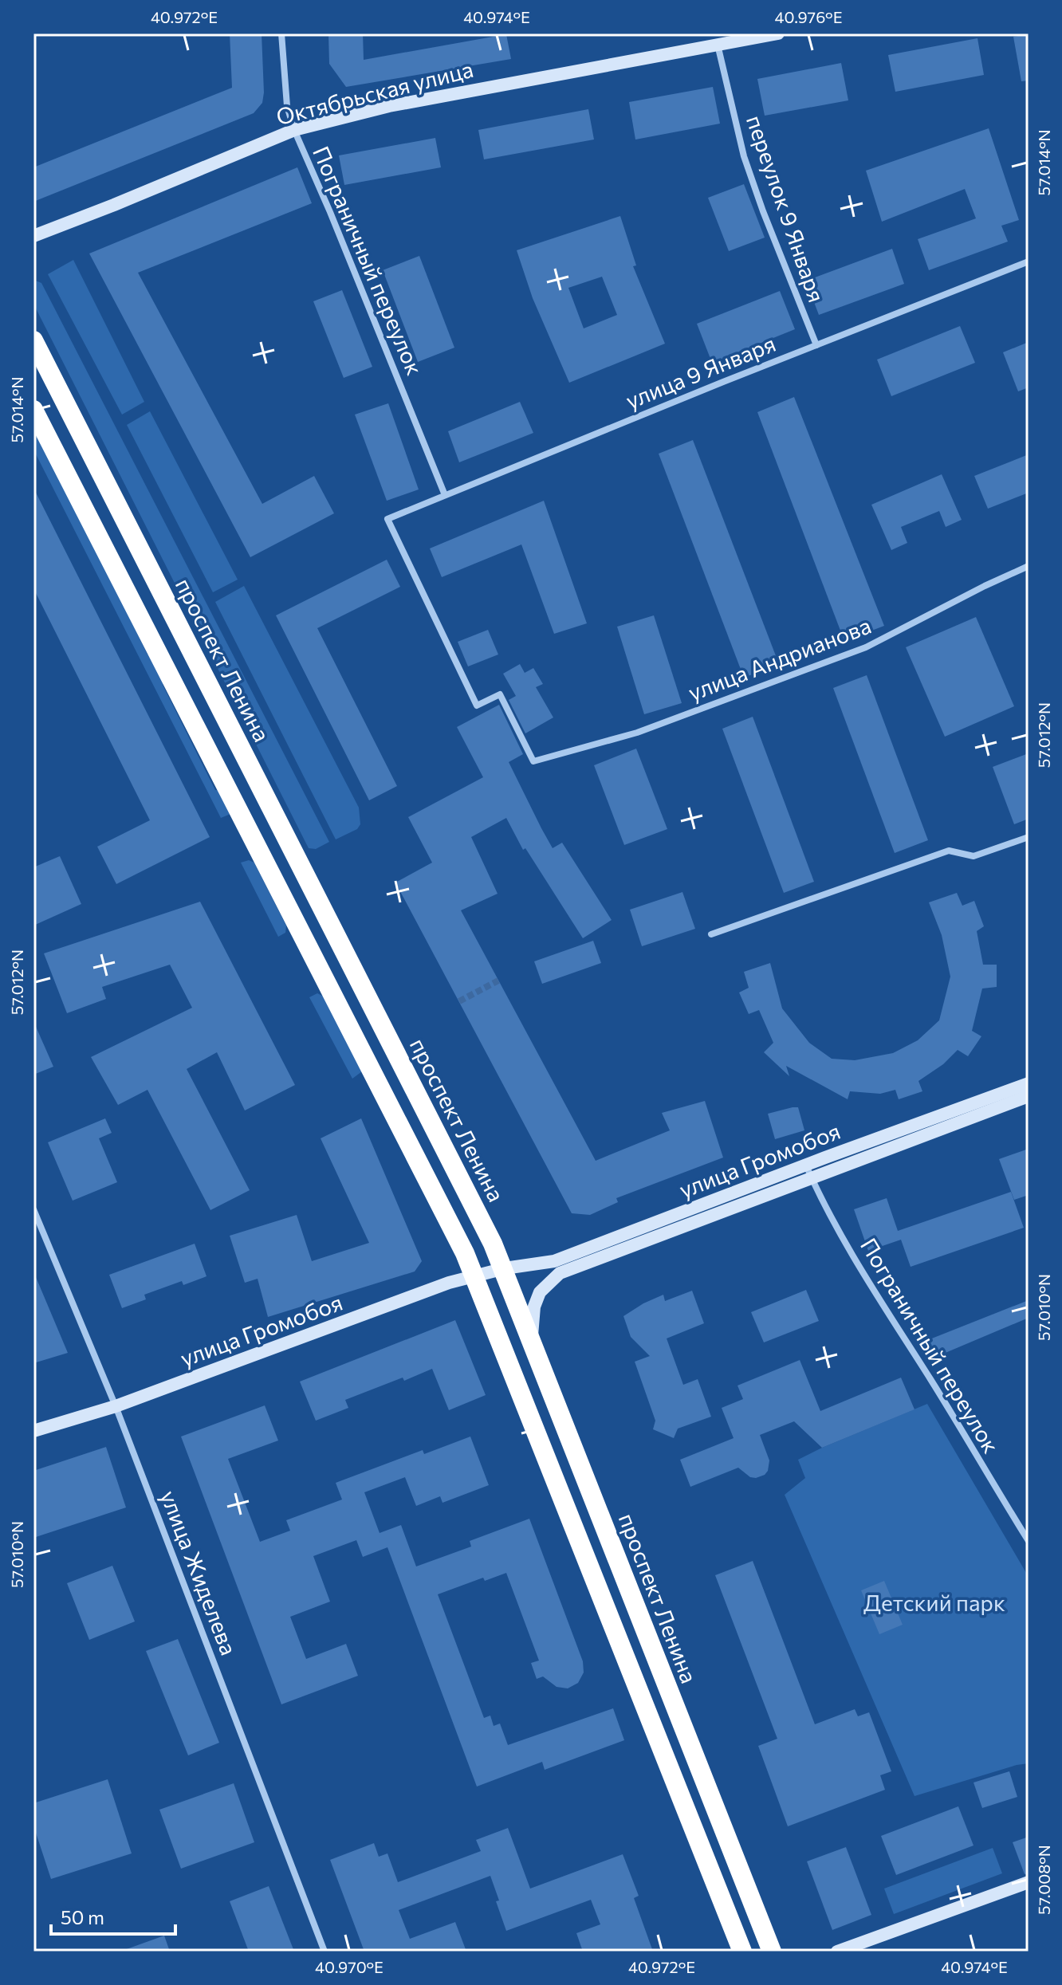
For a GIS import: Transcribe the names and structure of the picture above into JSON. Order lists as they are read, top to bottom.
{
  "streets": {
    "highway": ["проспект Ленина"],
    "main road": ["Октябрьская улица", "улица Громобоя"],
    "street": [
      "переулок 9 Января",
      "Пограничный переулок",
      "улица 9 Января",
      "улица Андрианова",
      "улица Жиделева"
    ]
  },
  "crossings": [
    ["Октябрьская улица", "переулок 9 Января"],
    ["Октябрьская улица", "Пограничный переулок"],
    ["переулок 9 Января", "улица 9 Января"],
    ["Пограничный переулок", "улица 9 Января"],
    ["Пограничный переулок", "улица Громобоя"],
    ["улица 9 Января", "улица Андрианова"],
    ["проспект Ленина", "улица Громобоя"],
    ["улица Громобоя", "улица Жиделева"]
  ],
  "parks": ["Детский парк"],
  "scale_bar": "50 m",
  "coordinates": [
    "40.972°E",
    "40.974°E",
    "40.976°E",
    "57.014°N",
    "57.012°N",
    "57.010°N",
    "57.008°N",
    "40.970°E"
  ]
}
